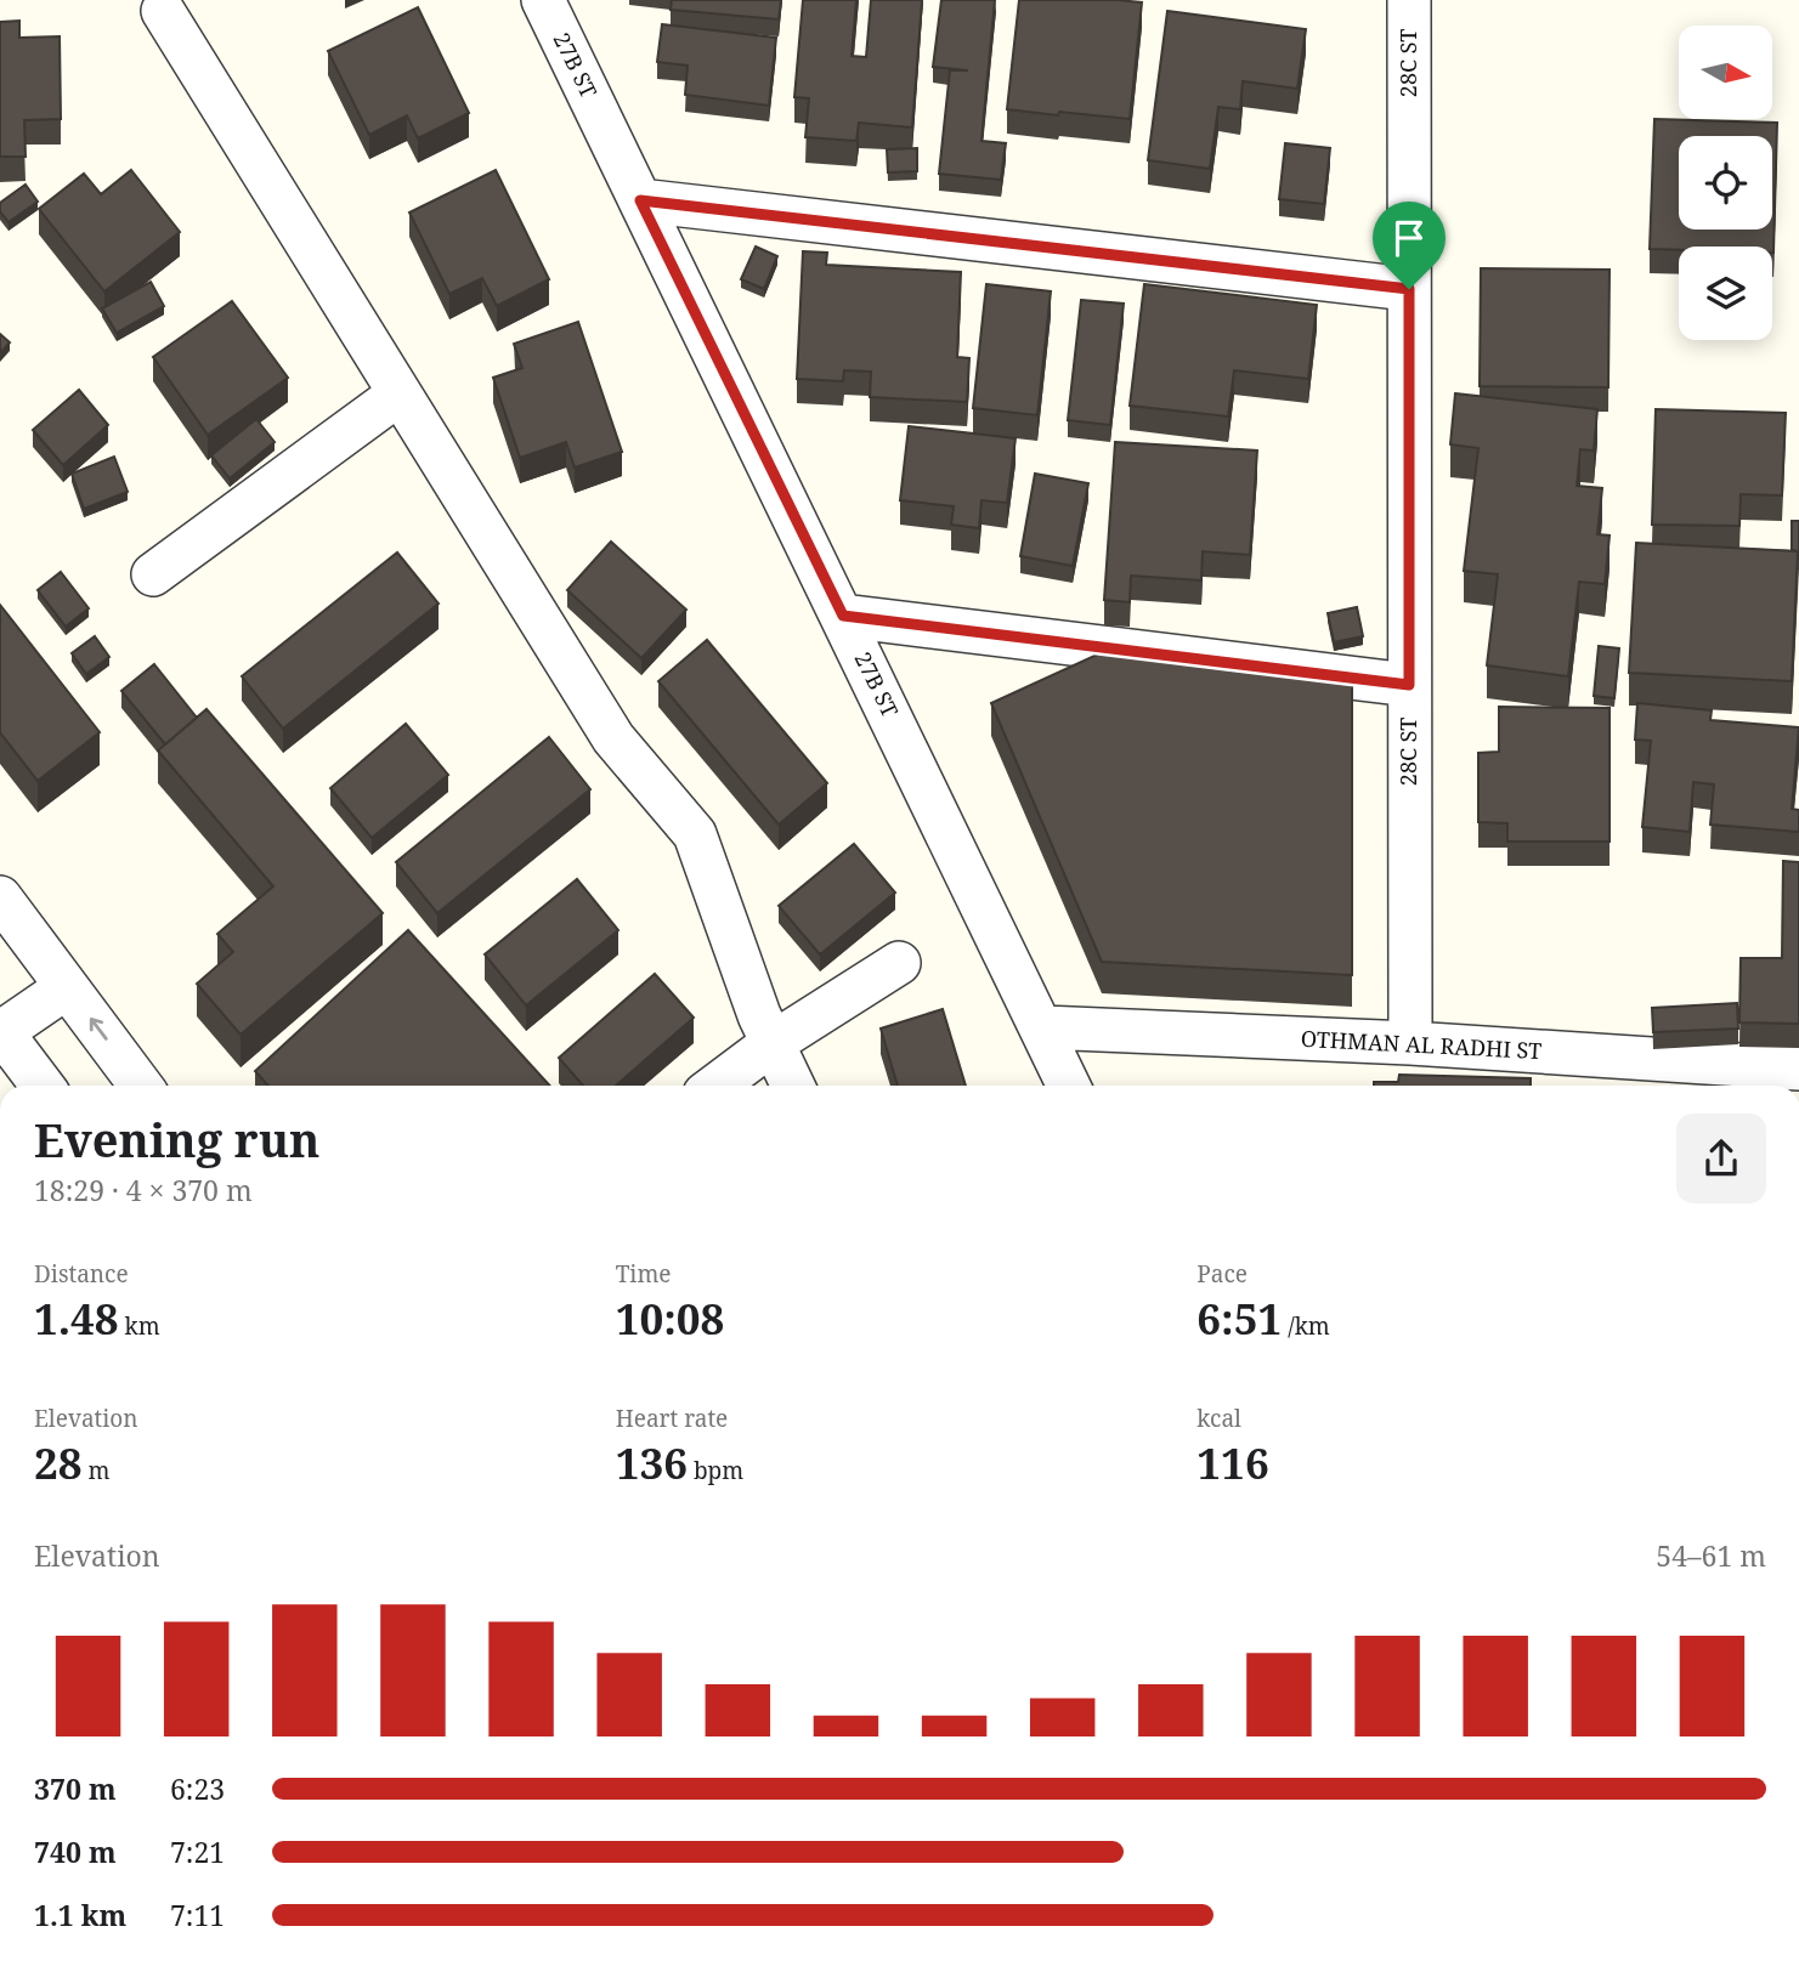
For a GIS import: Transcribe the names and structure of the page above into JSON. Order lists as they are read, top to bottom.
{
  "streets": {
    "street": ["28C ST", "27B ST", "OTHMAN AL RADHI ST"]
  },
  "crossings": [
    ["28C ST", "OTHMAN AL RADHI ST"],
    ["27B ST", "OTHMAN AL RADHI ST"]
  ],
  "north": "right",
  "page": {
    "heading": ["Evening run", "18:29 · 4 × 370 m"],
    "stats": [
      ["Distance", "1.48 km"],
      ["Time", "10:08"],
      ["Pace", "6:51 /km"],
      ["Elevation", "28 m"],
      ["Heart rate", "136 bpm"],
      ["kcal", "116"]
    ],
    "chart": ["Elevation", "54–61 m"],
    "list": [
      {
        "name": "370 m",
        "note": "6:23"
      },
      {
        "name": "740 m",
        "note": "7:21"
      },
      {
        "name": "1.1 km",
        "note": "7:11"
      }
    ]
  }
}
